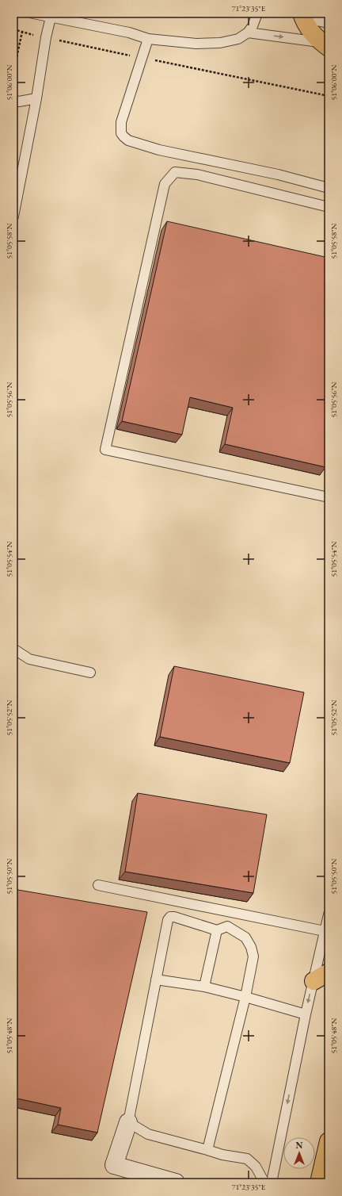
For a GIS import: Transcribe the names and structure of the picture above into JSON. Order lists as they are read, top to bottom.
{
  "north": "top",
  "coordinates": [
    "71°23'35\"E",
    "51°06'00\"N",
    "51°05'58\"N",
    "51°05'56\"N",
    "51°05'54\"N",
    "51°05'52\"N",
    "51°05'50\"N",
    "51°05'48\"N"
  ]
}
